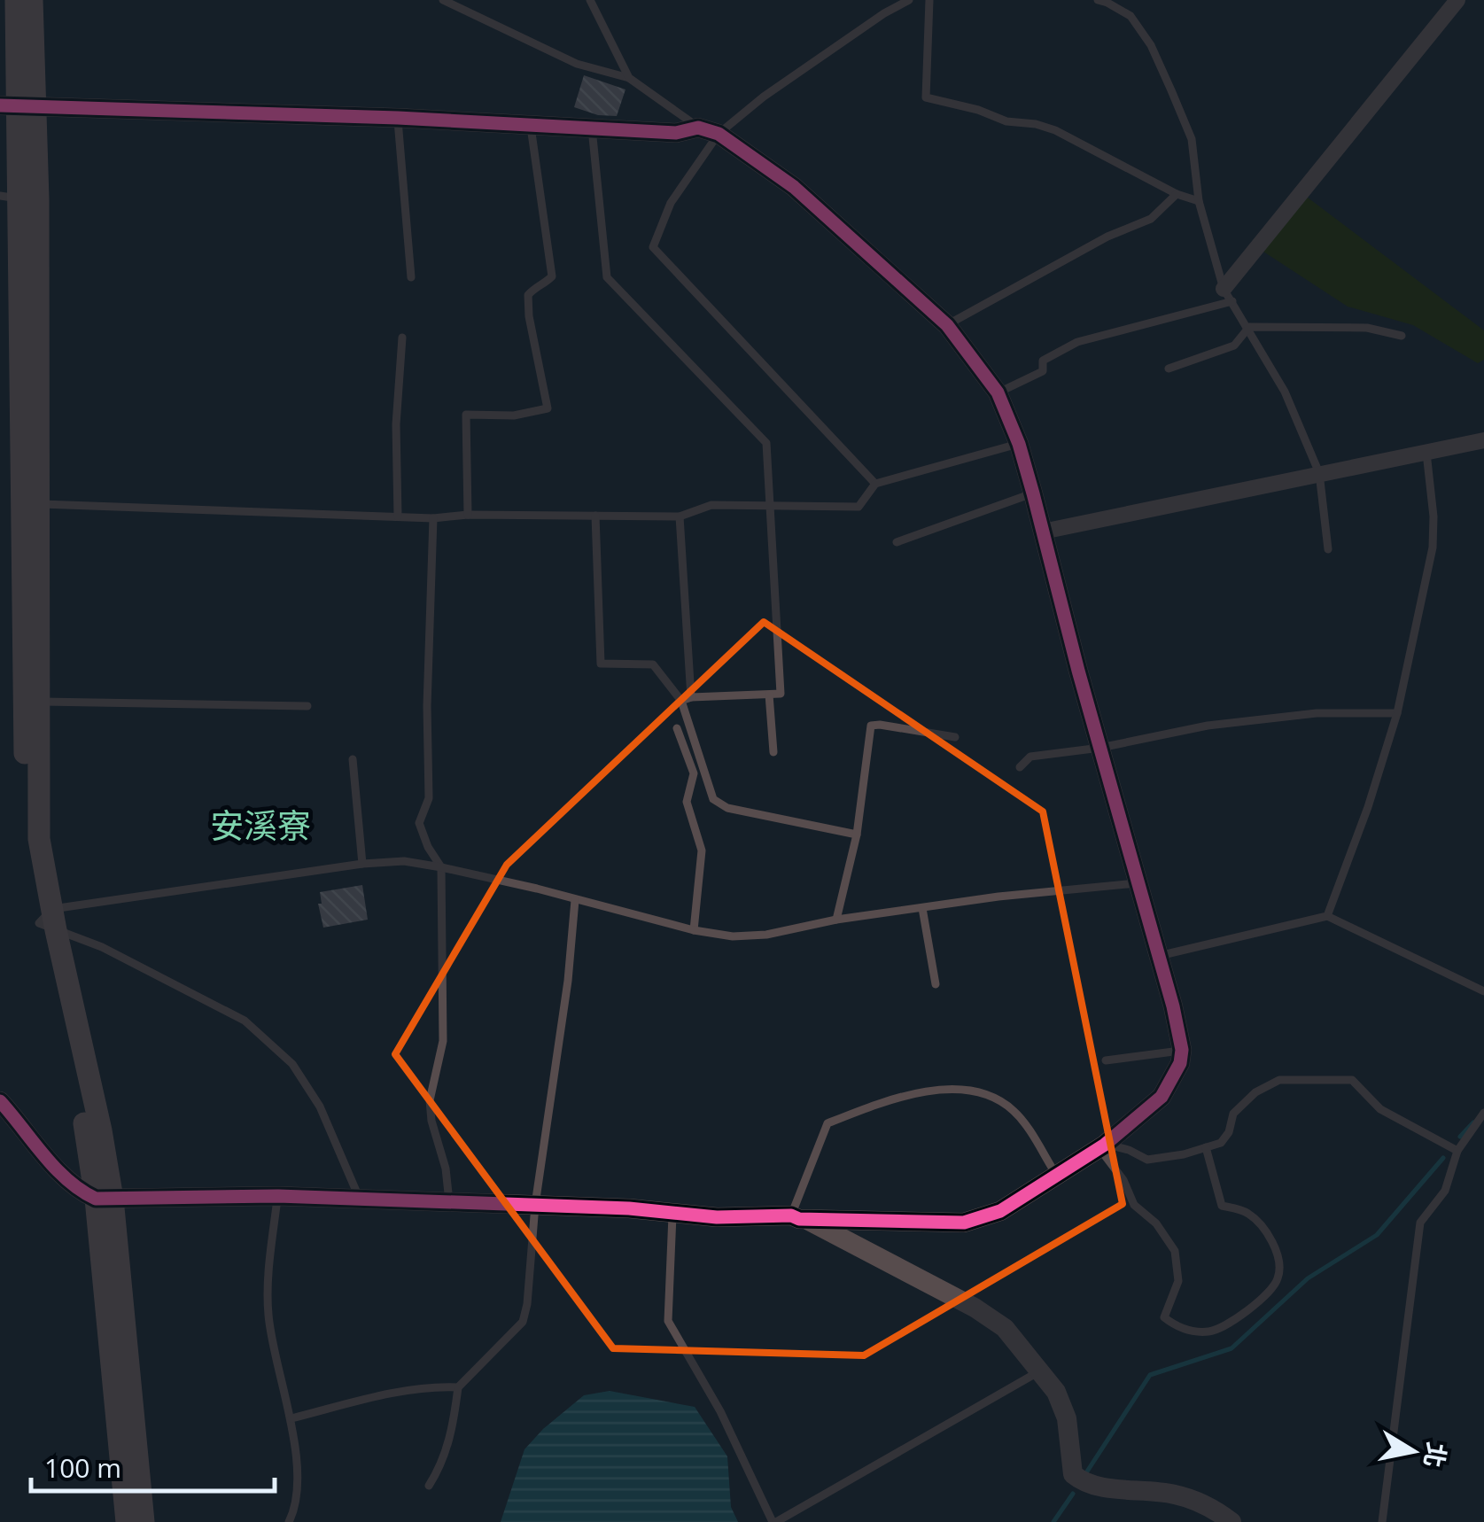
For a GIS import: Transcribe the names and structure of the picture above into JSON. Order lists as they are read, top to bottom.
{
  "districts": ["安溪寮"],
  "scale_bar": "100 m",
  "north": "right"
}
